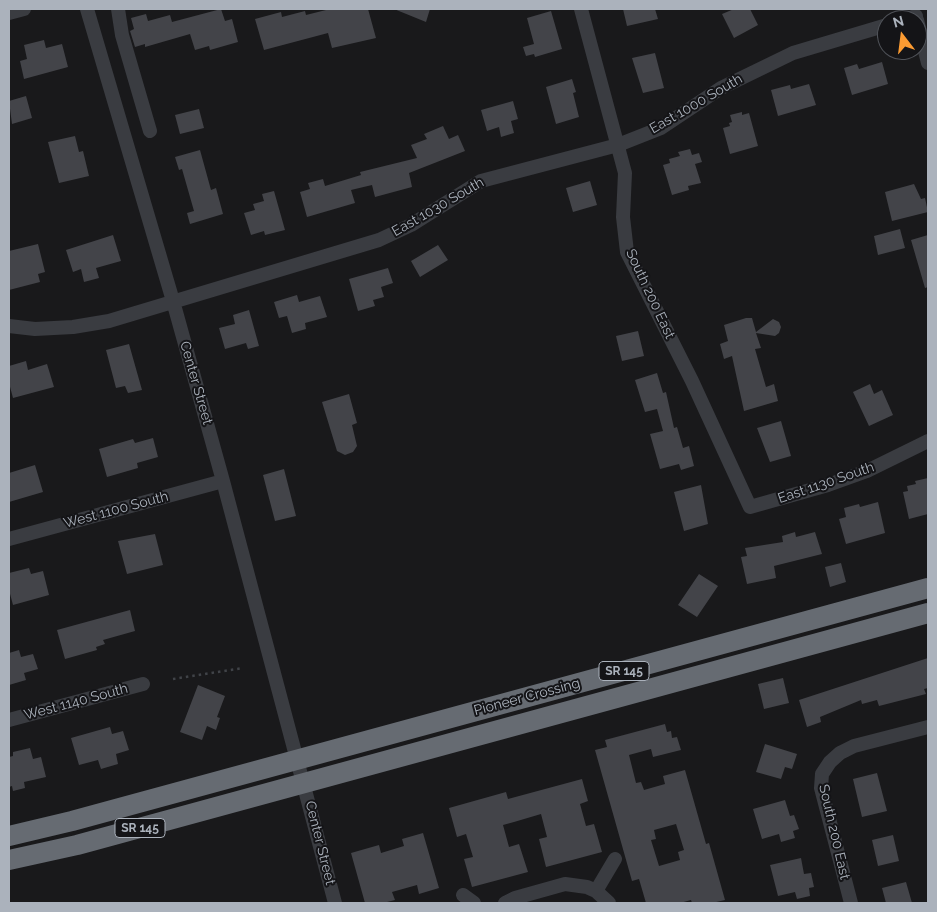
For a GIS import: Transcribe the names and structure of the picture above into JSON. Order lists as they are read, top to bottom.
{
  "streets": {
    "highway": ["SR 145", "Pioneer Crossing"],
    "street": [
      "East 1000 South",
      "East 1030 South",
      "South 200 East",
      "Center Street",
      "East 1130 South",
      "West 1100 South",
      "West 1140 South"
    ]
  },
  "crossings": [
    ["East 1000 South", "East 1030 South"],
    ["East 1000 South", "South 200 East"],
    ["East 1030 South", "South 200 East"],
    ["East 1030 South", "Center Street"],
    ["South 200 East", "East 1130 South"],
    ["Center Street", "West 1100 South"],
    ["Center Street", "SR 145"],
    ["Center Street", "Pioneer Crossing"],
    ["SR 145", "Pioneer Crossing"]
  ],
  "north": "top"
}
